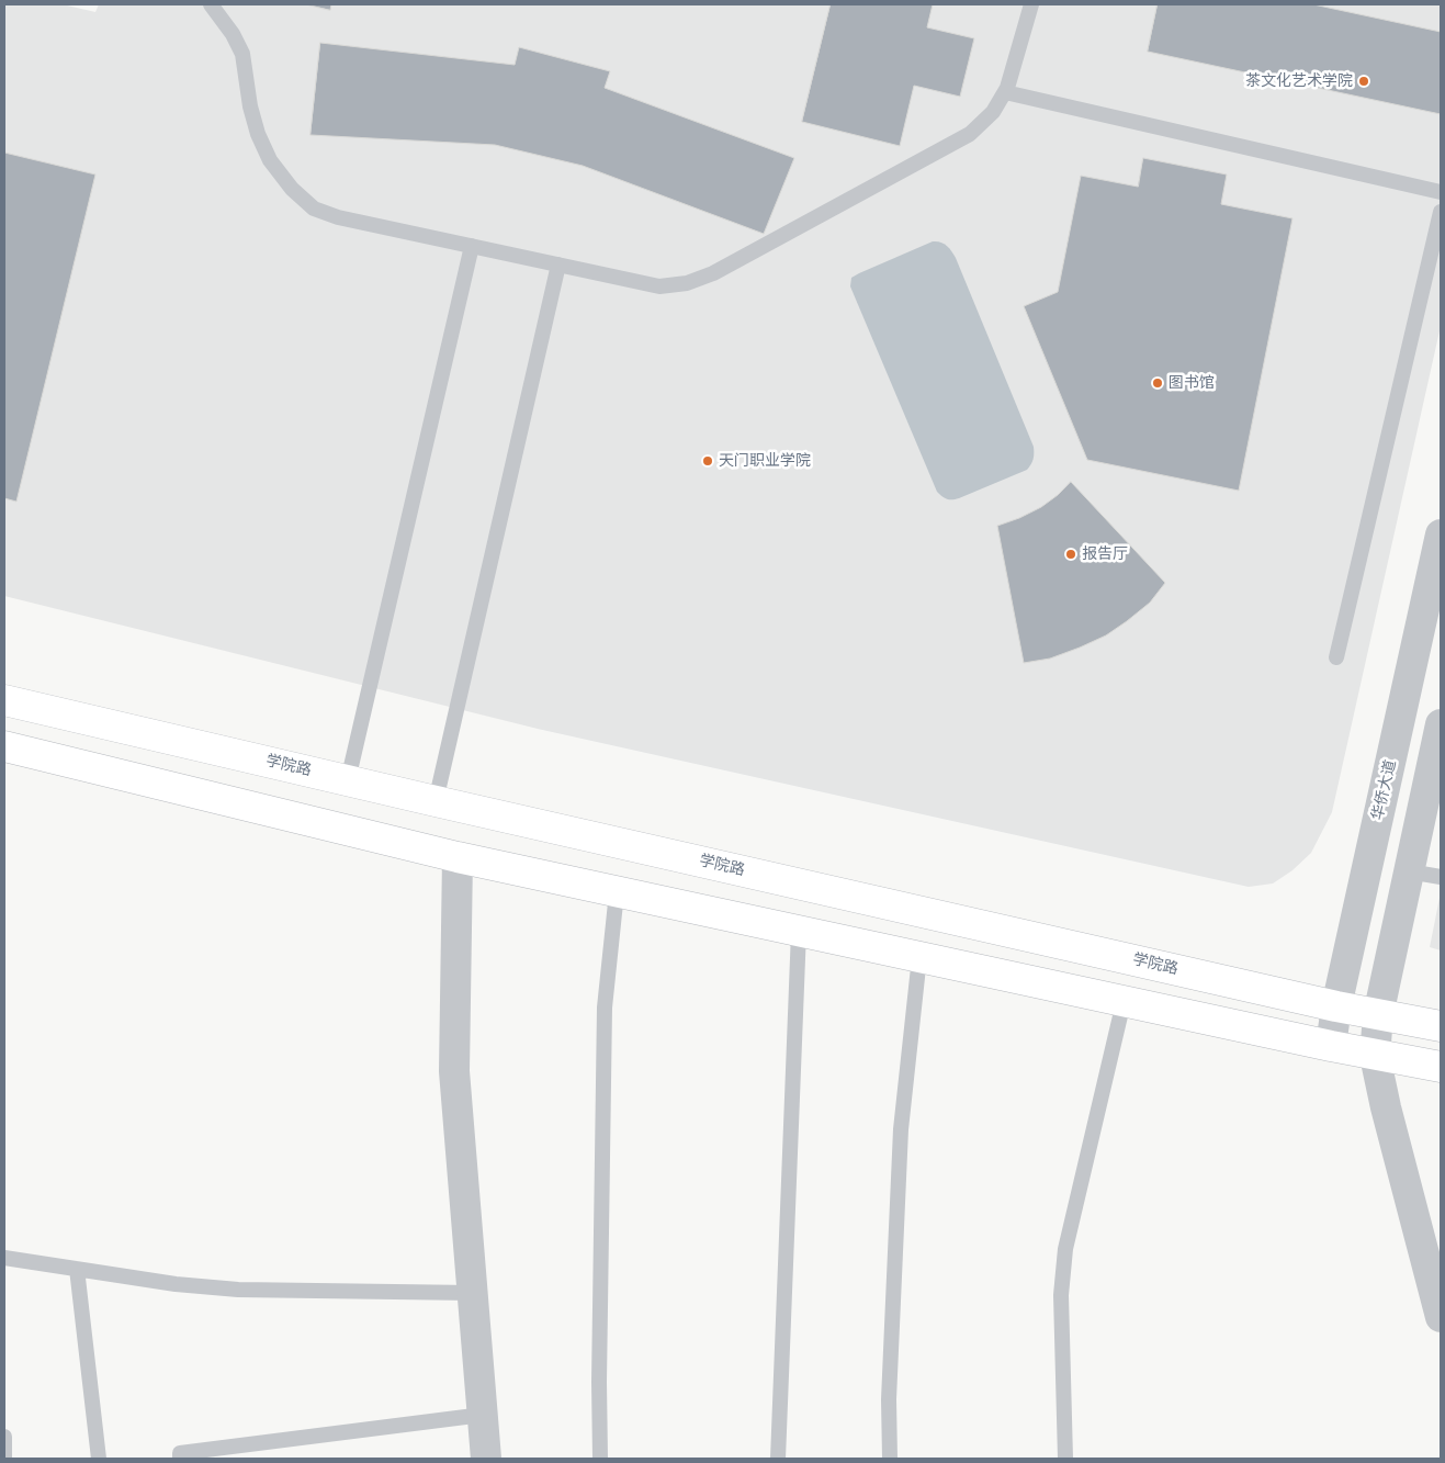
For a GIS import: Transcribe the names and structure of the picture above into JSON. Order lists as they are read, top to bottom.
{
  "streets": {
    "main road": ["学院路"],
    "street": ["华侨大道"]
  },
  "crossings": [
    ["学院路", "华侨大道"]
  ],
  "places": [
    "茶文化艺术学院",
    "图书馆",
    "天门职业学院",
    "报告厅"
  ]
}
